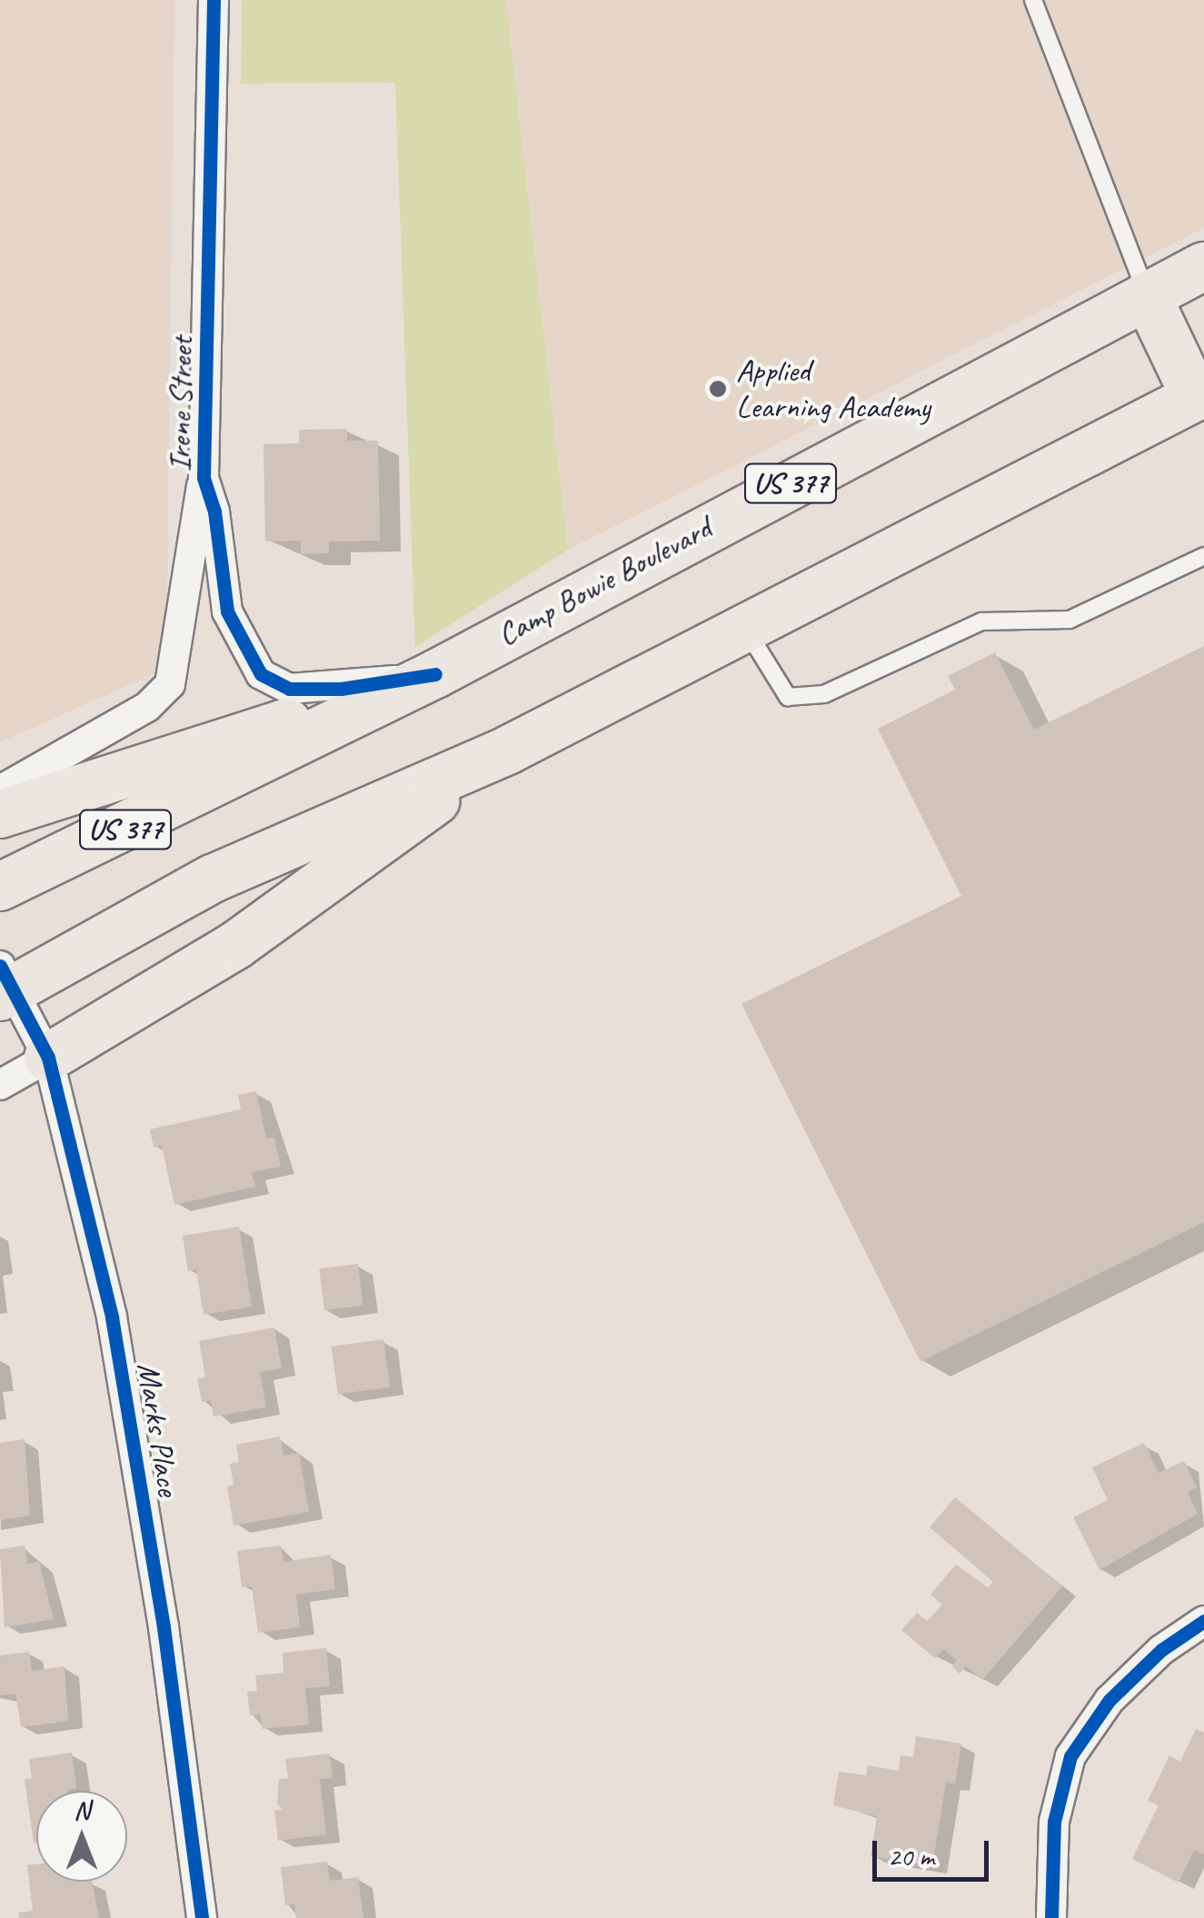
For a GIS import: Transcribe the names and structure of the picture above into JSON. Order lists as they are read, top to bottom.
{
  "streets": {
    "main road": ["US 377", "Camp Bowie Boulevard"],
    "street": ["Irene Street", "Marks Place"]
  },
  "crossings": [
    ["Irene Street", "Camp Bowie Boulevard"],
    ["US 377", "Marks Place"]
  ],
  "places": ["Applied Learning Academy"],
  "scale_bar": "20 m",
  "north": "top"
}
